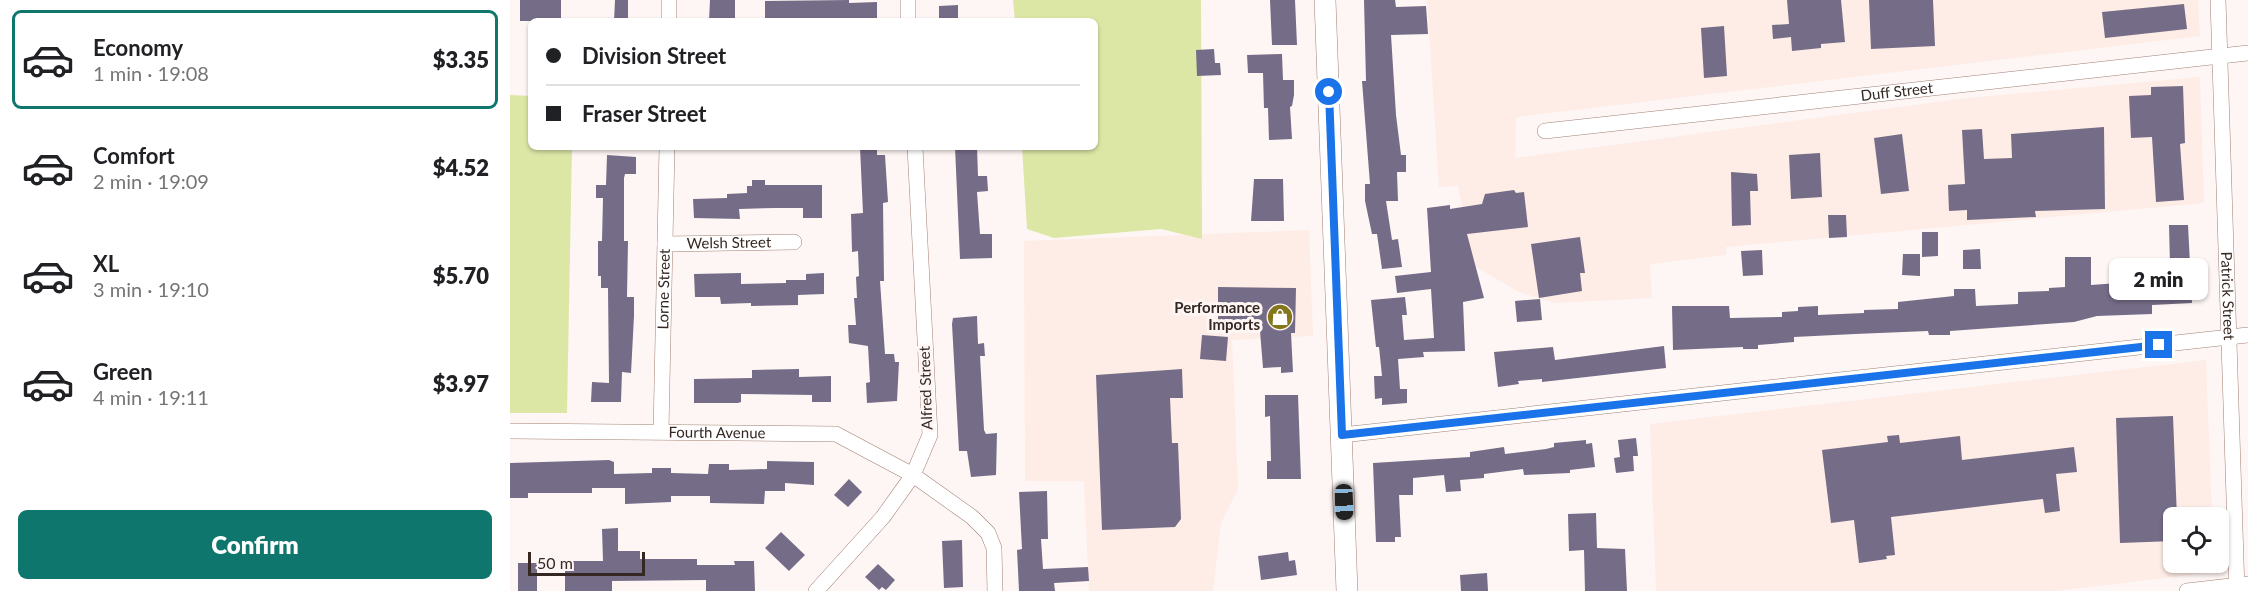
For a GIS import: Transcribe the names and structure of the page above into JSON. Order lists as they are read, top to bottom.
{
  "streets": {
    "street": [
      "Duff Street",
      "Welsh Street",
      "Lorne Street",
      "Patrick Street",
      "Alfred Street",
      "Fourth Avenue"
    ]
  },
  "crossings": [
    ["Duff Street", "Patrick Street"],
    ["Welsh Street", "Lorne Street"],
    ["Lorne Street", "Fourth Avenue"],
    ["Alfred Street", "Fourth Avenue"]
  ],
  "places": {
    "shop": ["Performance Imports"]
  },
  "scale_bar": "50 m",
  "page": {
    "list": [
      {
        "name": "Economy",
        "note": "1 min · 19:08",
        "value": "$3.35"
      },
      {
        "name": "Comfort",
        "note": "2 min · 19:09",
        "value": "$4.52"
      },
      {
        "name": "XL",
        "note": "3 min · 19:10",
        "value": "$5.70"
      },
      {
        "name": "Green",
        "note": "4 min · 19:11",
        "value": "$3.97"
      }
    ],
    "banner": ["Division Street", "Fraser Street"],
    "bubble": "2 min",
    "buttons": "Confirm",
    "scale": "50 m"
  }
}
